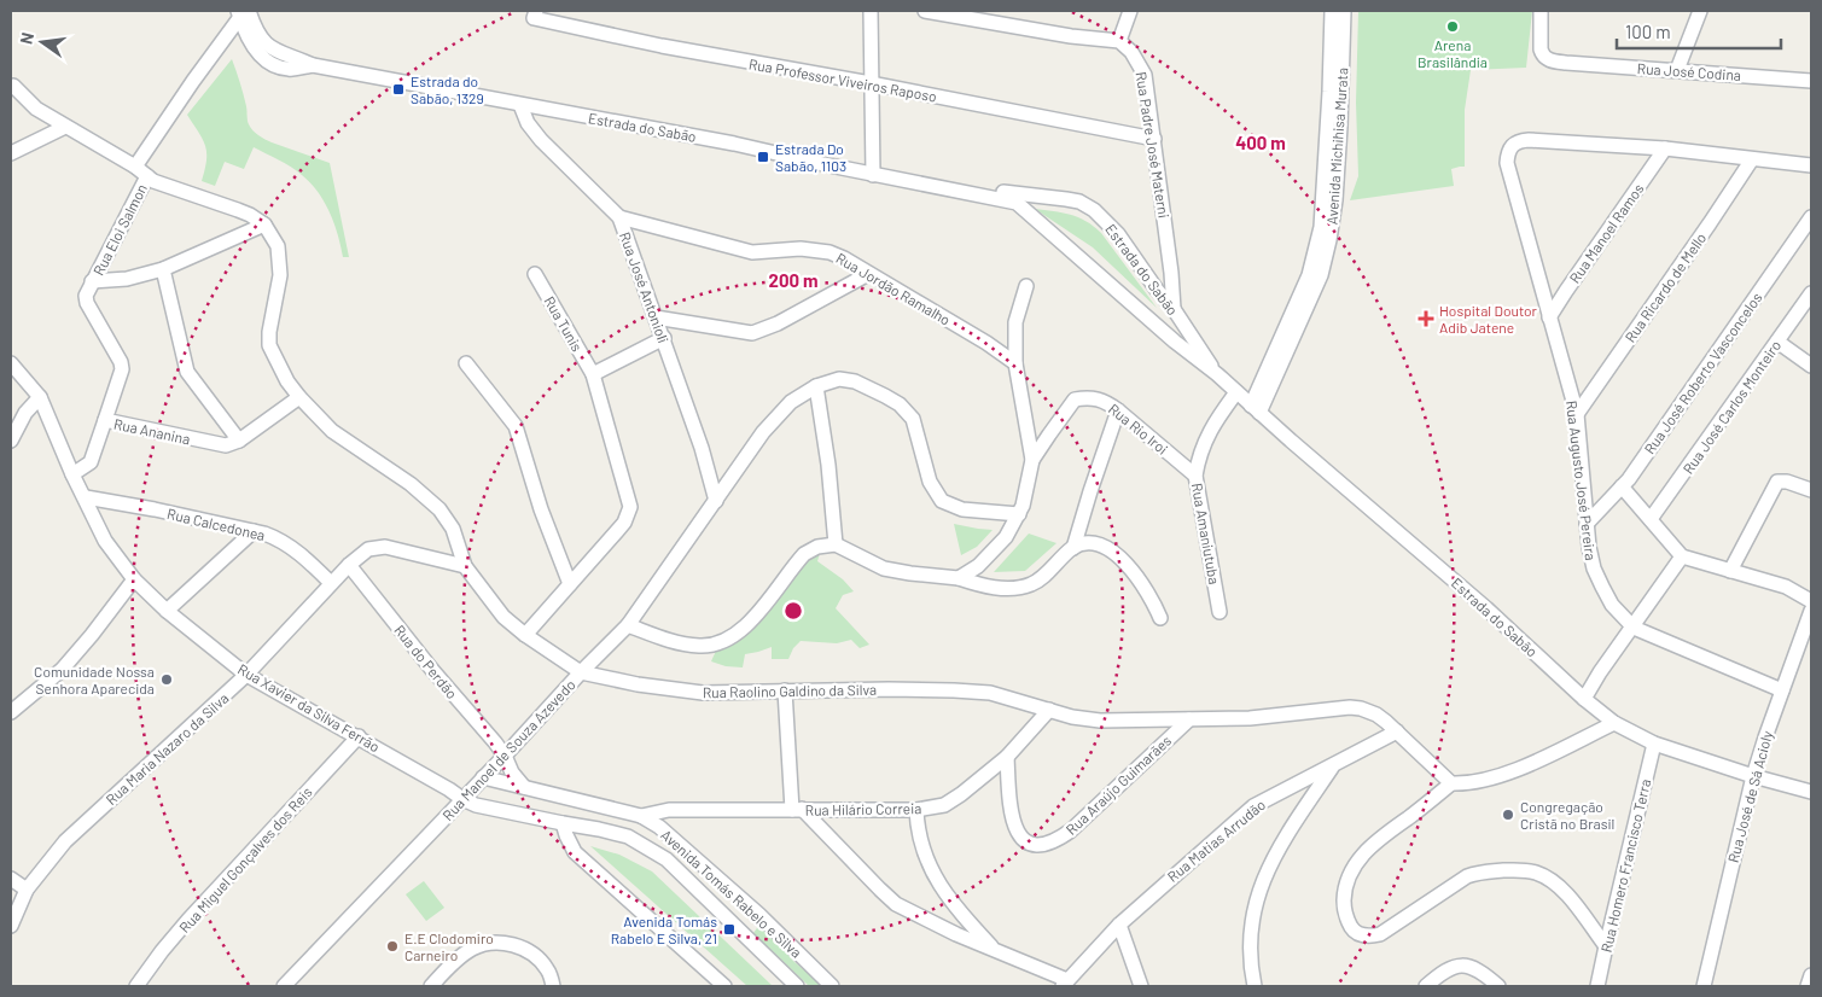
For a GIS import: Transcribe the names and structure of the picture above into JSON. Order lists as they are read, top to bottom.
{
  "streets": {
    "street": [
      "Rua José Codina",
      "Rua Professor Viveiros Raposo",
      "Estrada do Sabão",
      "Rua Padre José Materni",
      "Avenida Michihisa Murata",
      "Rua Eloi Salmon",
      "Rua Manoel Ramos",
      "Rua José Antonioli",
      "Rua Ricardo de Mello",
      "Rua Jordão Ramalho",
      "Rua Tunis",
      "Rua José Roberto Vasconcelos",
      "Rua José Carlos Monteiro",
      "Rua Rio Iroi",
      "Rua Ananina",
      "Rua Augusto José Pereira",
      "Rua Calcedonea",
      "Rua Amaniutuba",
      "Rua do Perdão",
      "Rua Raolino Galdino da Silva",
      "Rua Xavier da Silva Ferrão",
      "Rua Maria Nazaro da Silva",
      "Rua Manoel de Souza Azevedo",
      "Rua Araújo Guimarães",
      "Rua José de Sá Acioly",
      "Rua Hilário Correia",
      "Rua Matias Arrudão",
      "Rua Miguel Gonçalves dos Reis",
      "Rua Homero Francisco Terra",
      "Avenida Tomás Rabelo e Silva"
    ]
  },
  "crossings": [
    ["Rua Professor Viveiros Raposo", "Rua Padre José Materni"],
    ["Estrada do Sabão", "Rua Padre José Materni"],
    ["Estrada do Sabão", "Avenida Michihisa Murata"],
    ["Estrada do Sabão", "Rua José Antonioli"],
    ["Estrada do Sabão", "Rua Amaniutuba"],
    ["Estrada do Sabão", "Rua José de Sá Acioly"],
    ["Estrada do Sabão", "Rua Homero Francisco Terra"],
    ["Rua Eloi Salmon", "Rua Ananina"],
    ["Rua Manoel Ramos", "Rua Augusto José Pereira"],
    ["Rua José Antonioli", "Rua Jordão Ramalho"],
    ["Rua José Antonioli", "Rua Manoel de Souza Azevedo"],
    ["Rua Ricardo de Mello", "Rua Augusto José Pereira"],
    ["Rua José Roberto Vasconcelos", "Rua Augusto José Pereira"],
    ["Rua Rio Iroi", "Rua Amaniutuba"],
    ["Rua Ananina", "Rua Raolino Galdino da Silva"],
    ["Rua Augusto José Pereira", "Rua José de Sá Acioly"],
    ["Rua Calcedonea", "Rua Xavier da Silva Ferrão"],
    ["Rua Calcedonea", "Rua Maria Nazaro da Silva"],
    ["Rua do Perdão", "Rua Maria Nazaro da Silva"],
    ["Rua do Perdão", "Rua Manoel de Souza Azevedo"],
    ["Rua do Perdão", "Avenida Tomás Rabelo e Silva"],
    ["Rua Raolino Galdino da Silva", "Rua Maria Nazaro da Silva"],
    ["Rua Raolino Galdino da Silva", "Rua Manoel de Souza Azevedo"],
    ["Rua Raolino Galdino da Silva", "Rua Araújo Guimarães"],
    ["Rua Raolino Galdino da Silva", "Rua Hilário Correia"],
    ["Rua Raolino Galdino da Silva", "Rua Matias Arrudão"],
    ["Rua Xavier da Silva Ferrão", "Rua Maria Nazaro da Silva"],
    ["Rua Xavier da Silva Ferrão", "Rua Manoel de Souza Azevedo"],
    ["Rua Xavier da Silva Ferrão", "Rua Miguel Gonçalves dos Reis"],
    ["Rua Xavier da Silva Ferrão", "Avenida Tomás Rabelo e Silva"],
    ["Rua Manoel de Souza Azevedo", "Avenida Tomás Rabelo e Silva"],
    ["Rua Araújo Guimarães", "Rua Hilário Correia"],
    ["Rua Hilário Correia", "Avenida Tomás Rabelo e Silva"]
  ],
  "places": {
    "other": [
      "Arena Brasilândia",
      "Comunidade Nossa Senhora Aparecida",
      "Congregação Cristã no Brasil",
      "E.E Clodomiro Carneiro"
    ],
    "transit": ["Estrada do Sabão, 1329", "Estrada Do Sabão, 1103", "Avenida Tomás Rabelo E Silva, 21"],
    "health": ["Hospital Doutor Adib Jatene"]
  },
  "scale_bar": "100 m",
  "north": "left",
  "rings": ["400 m", "200 m"]
}
